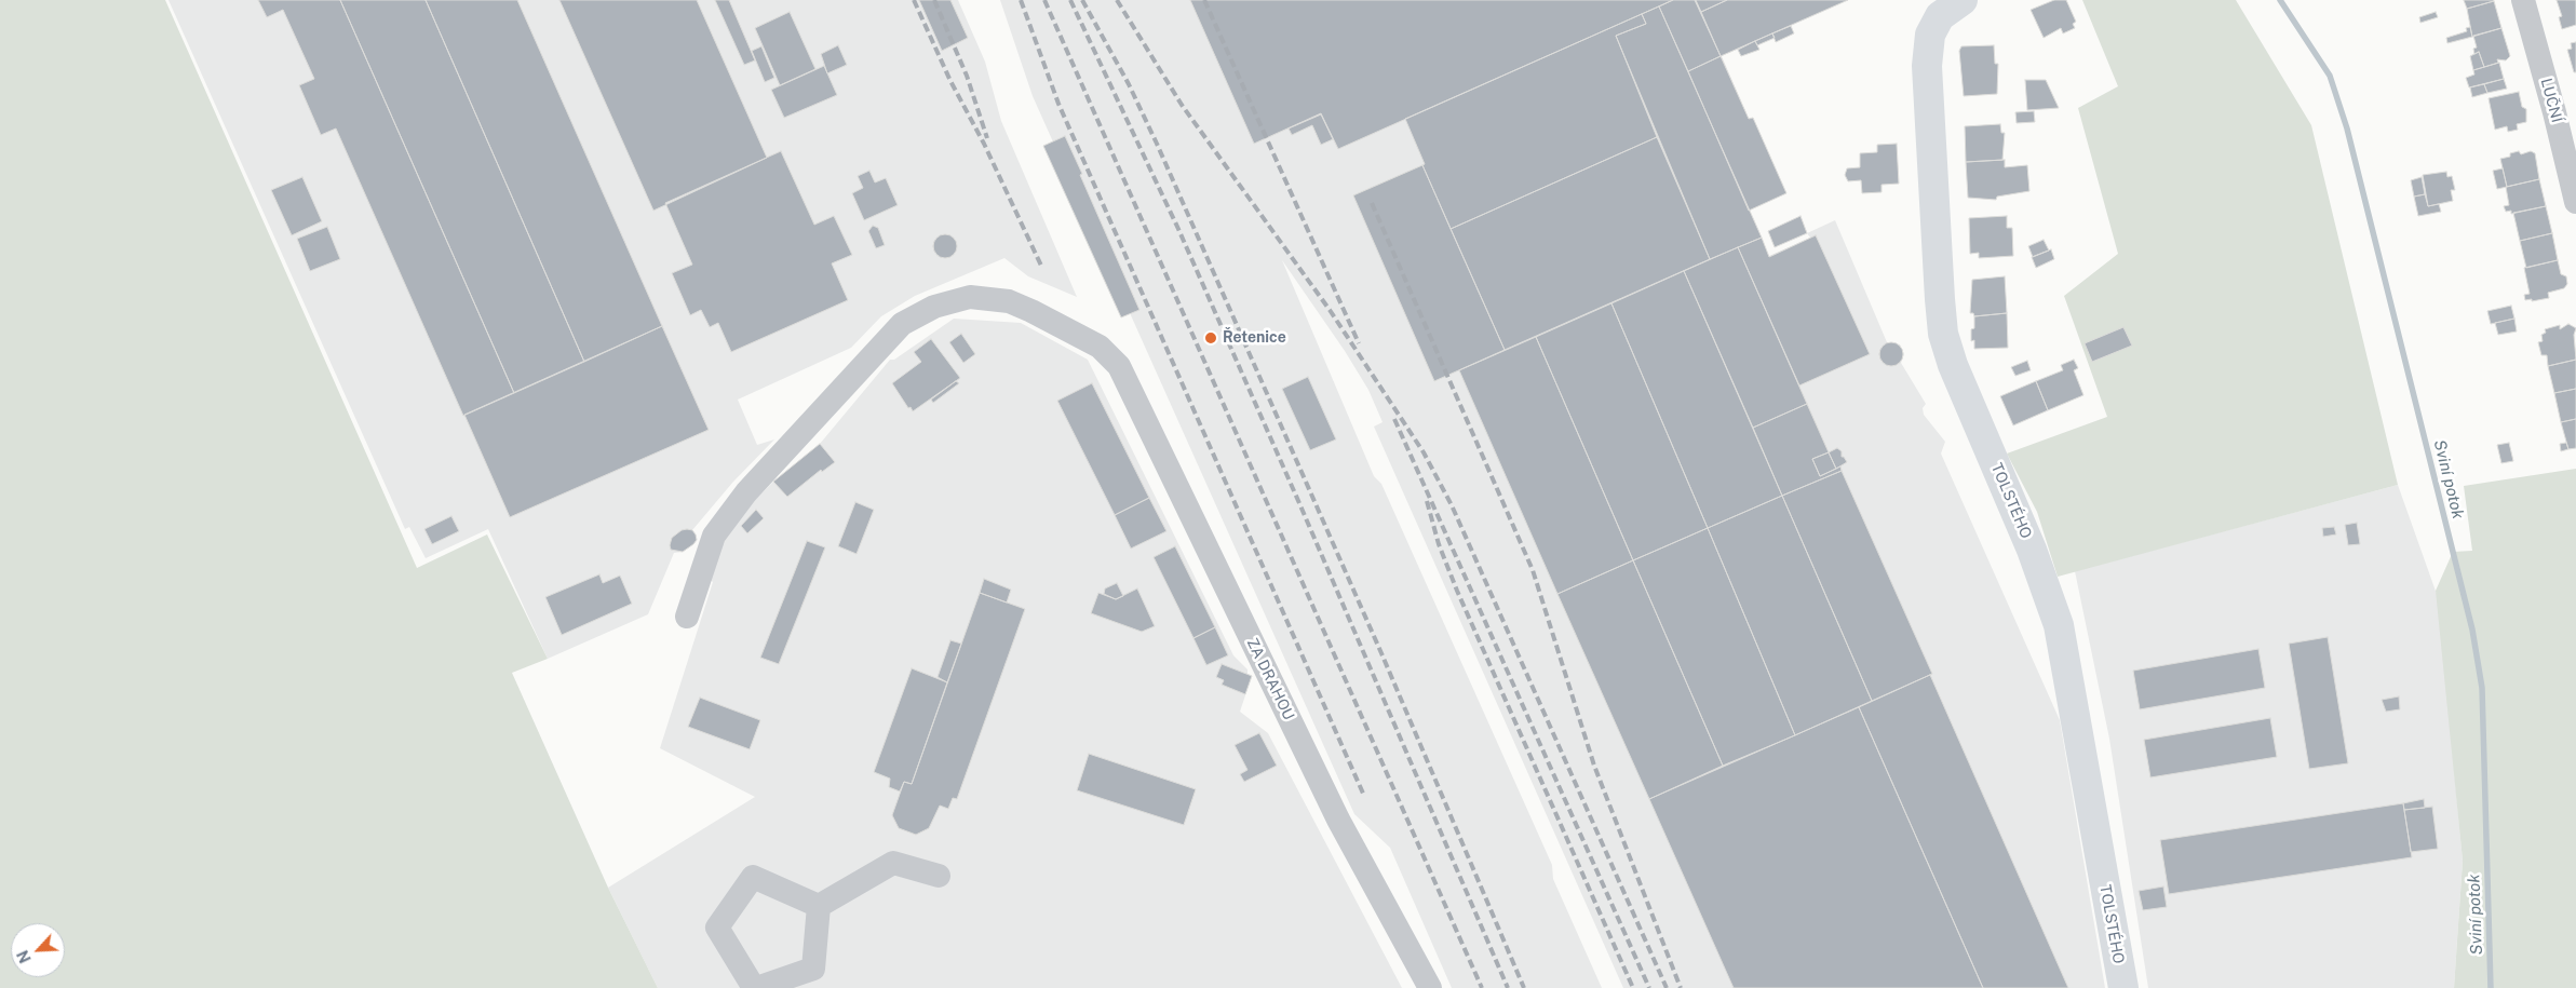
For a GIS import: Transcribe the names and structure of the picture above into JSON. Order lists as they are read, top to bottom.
{
  "streets": {
    "street": ["LUČNÍ", "TOLSTÉHO", "ZA DRAHOU"]
  },
  "water": ["Sviní potok"],
  "places": ["Řetenice"],
  "north": "bottom left"
}
